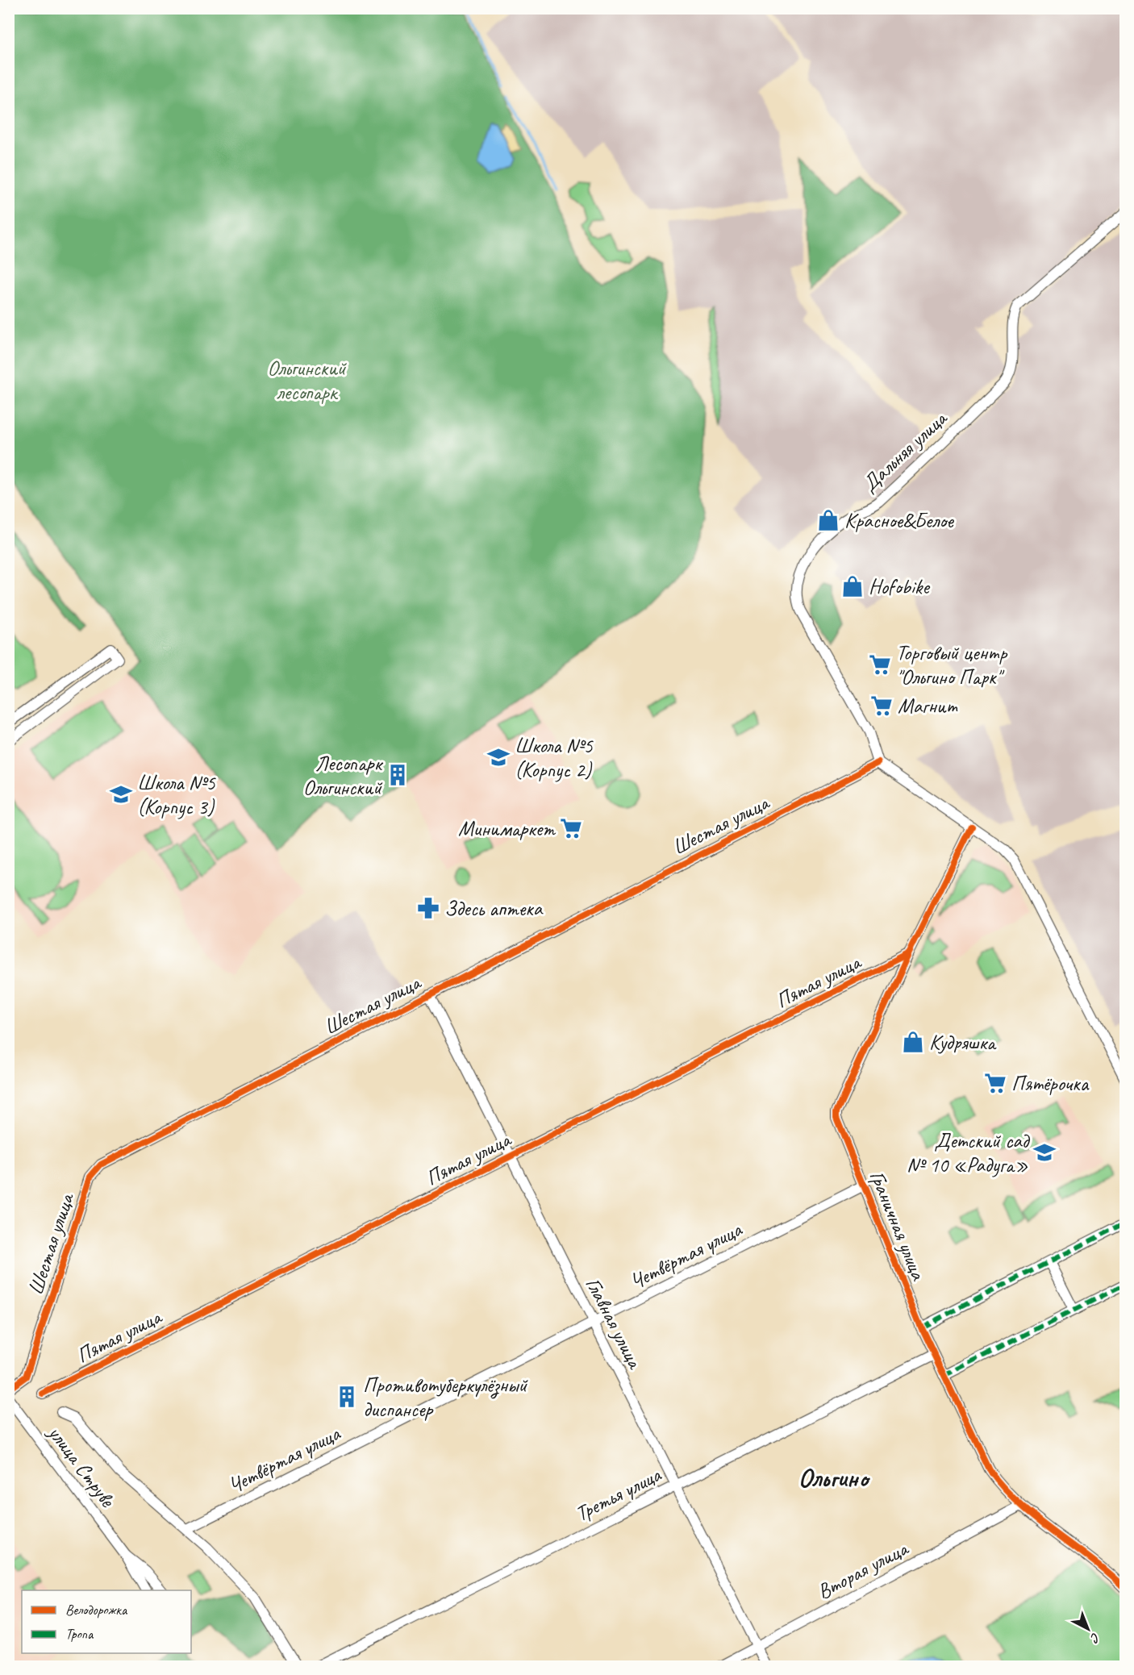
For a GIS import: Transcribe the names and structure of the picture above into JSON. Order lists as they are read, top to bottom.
{
  "streets": {
    "street": [
      "Дальняя улица",
      "Шестая улица",
      "Пятая улица",
      "Граничная улица",
      "Четвёртая улица",
      "Главная улица",
      "улица Струве",
      "Третья улица",
      "Вторая улица"
    ]
  },
  "crossings": [
    ["Дальняя улица", "Шестая улица"],
    ["Шестая улица", "Главная улица"],
    ["Пятая улица", "Граничная улица"],
    ["Пятая улица", "Главная улица"],
    ["Граничная улица", "Четвёртая улица"],
    ["Граничная улица", "Третья улица"],
    ["Граничная улица", "Вторая улица"],
    ["Четвёртая улица", "Главная улица"],
    ["Главная улица", "Третья улица"],
    ["Главная улица", "Вторая улица"]
  ],
  "districts": ["Ольгино"],
  "parks": ["Ольгинский лесопарк"],
  "places": {
    "shop": ["Красное&Белое", "Hofobike", "Кудряшка"],
    "supermarket": [
      "Торговый центр \"Ольгино Парк\"",
      "Магнит",
      "Минимаркет",
      "Пятёрочка"
    ],
    "school or university": ["Школа №5 (Корпус 2)", "Школа №5 (Корпус 3)", "Детский сад № 10 «Радуга»"],
    "building": ["Лесопарк Ольгинский", "Противотуберкулёзный диспансер"],
    "pharmacy": ["Здесь аптека"]
  },
  "legend": ["Велодорожка", "Тропа"],
  "north": "bottom right"
}
